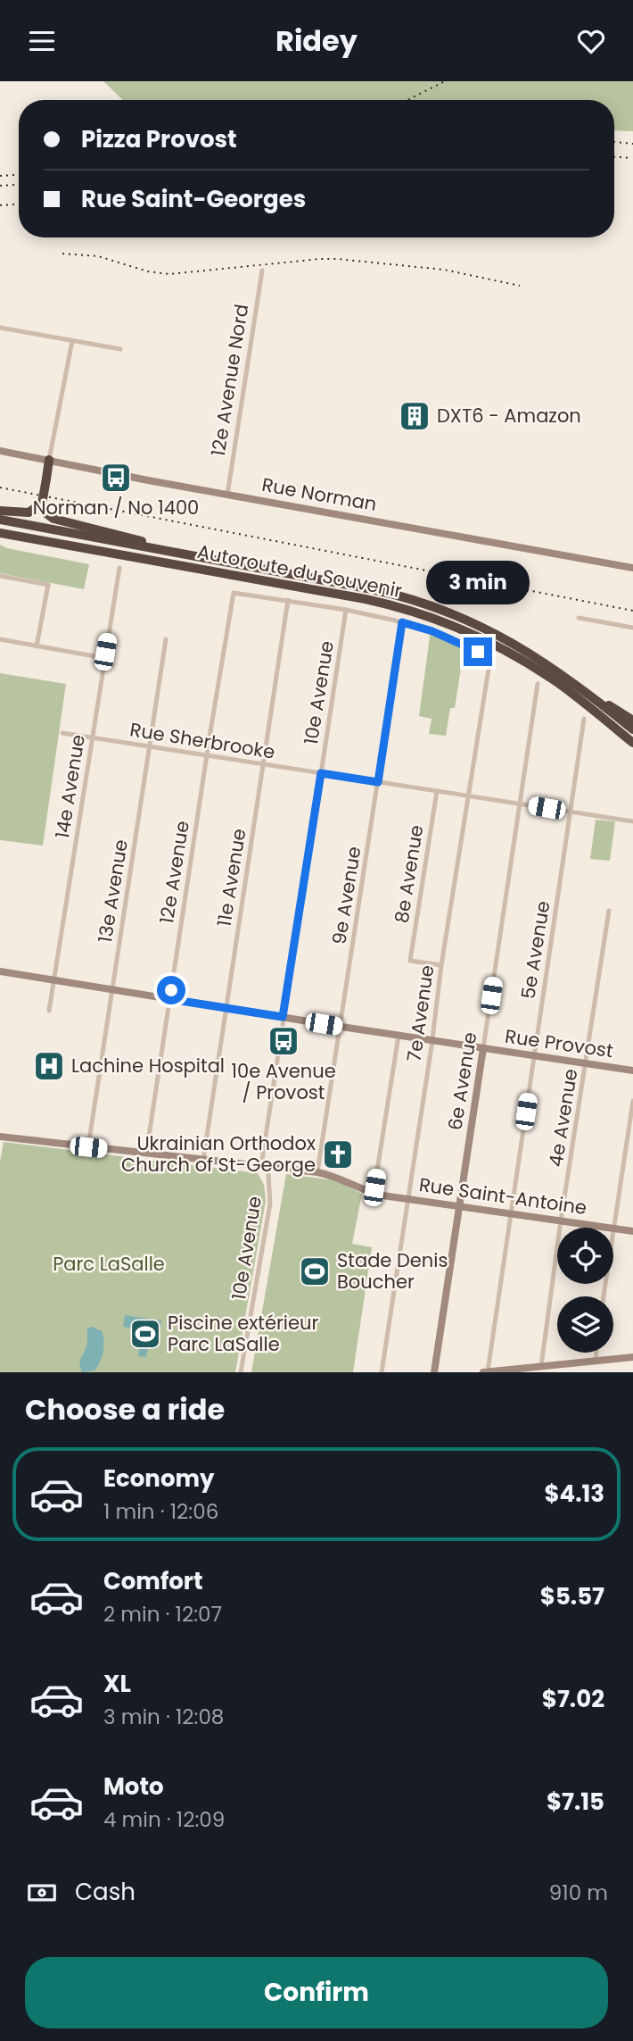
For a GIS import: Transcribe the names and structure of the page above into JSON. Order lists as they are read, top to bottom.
{
  "streets": {
    "highway": ["Autoroute du Souvenir"],
    "street": [
      "12e Avenue Nord",
      "Rue Norman",
      "10e Avenue",
      "Rue Sherbrooke",
      "14e Avenue",
      "12e Avenue",
      "8e Avenue",
      "11e Avenue",
      "13e Avenue",
      "9e Avenue",
      "5e Avenue",
      "7e Avenue",
      "Rue Provost",
      "6e Avenue",
      "4e Avenue",
      "Rue Saint-Antoine"
    ]
  },
  "crossings": [
    ["12e Avenue Nord", "Rue Norman"],
    ["10e Avenue", "Rue Sherbrooke"],
    ["10e Avenue", "Rue Provost"],
    ["10e Avenue", "Rue Saint-Antoine"],
    ["Rue Sherbrooke", "14e Avenue"],
    ["Rue Sherbrooke", "12e Avenue"],
    ["Rue Sherbrooke", "8e Avenue"],
    ["Rue Sherbrooke", "11e Avenue"],
    ["Rue Sherbrooke", "13e Avenue"],
    ["Rue Sherbrooke", "9e Avenue"],
    ["Rue Sherbrooke", "5e Avenue"],
    ["Rue Sherbrooke", "7e Avenue"],
    ["Rue Sherbrooke", "6e Avenue"],
    ["14e Avenue", "Rue Provost"],
    ["12e Avenue", "11e Avenue"],
    ["12e Avenue", "Rue Provost"],
    ["12e Avenue", "Rue Saint-Antoine"],
    ["8e Avenue", "7e Avenue"],
    ["11e Avenue", "Rue Provost"],
    ["11e Avenue", "Rue Saint-Antoine"],
    ["13e Avenue", "Rue Provost"],
    ["13e Avenue", "Rue Saint-Antoine"],
    ["9e Avenue", "7e Avenue"],
    ["9e Avenue", "Rue Provost"],
    ["9e Avenue", "Rue Saint-Antoine"],
    ["5e Avenue", "Rue Provost"],
    ["5e Avenue", "Rue Saint-Antoine"],
    ["7e Avenue", "Rue Provost"],
    ["7e Avenue", "Rue Saint-Antoine"],
    ["Rue Provost", "6e Avenue"],
    ["Rue Provost", "4e Avenue"],
    ["6e Avenue", "Rue Saint-Antoine"],
    ["4e Avenue", "Rue Saint-Antoine"]
  ],
  "parks": ["Parc LaSalle"],
  "places": {
    "building": ["DXT6 - Amazon"],
    "bus stop": ["Norman / No 1400", "10e Avenue / Provost"],
    "hospital": ["Lachine Hospital"],
    "church": ["Ukrainian Orthodox Church of St-George"],
    "sports": ["Stade Denis Boucher", "Piscine extérieur Parc LaSalle"]
  },
  "page": {
    "header": "Ridey",
    "banner": ["Pizza Provost", "Rue Saint-Georges"],
    "bubble": "3 min",
    "heading": "Choose a ride",
    "list": [
      {
        "name": "Economy",
        "note": "1 min · 12:06",
        "value": "$4.13"
      },
      {
        "name": "Comfort",
        "note": "2 min · 12:07",
        "value": "$5.57"
      },
      {
        "name": "XL",
        "note": "3 min · 12:08",
        "value": "$7.02"
      },
      {
        "name": "Moto",
        "note": "4 min · 12:09",
        "value": "$7.15"
      }
    ],
    "pay": ["Cash", "910 m"],
    "buttons": "Confirm"
  }
}
